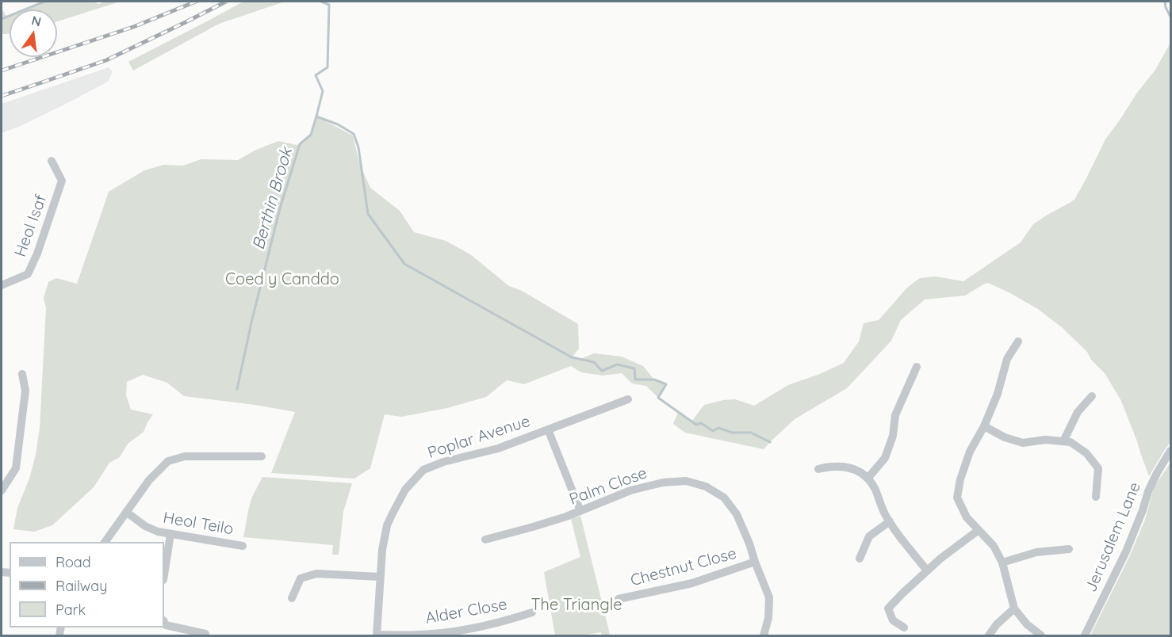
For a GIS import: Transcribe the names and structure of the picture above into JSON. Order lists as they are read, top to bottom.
{
  "streets": {
    "street": [
      "Heol Isaf",
      "Poplar Avenue",
      "Palm Close",
      "Heol Teilo",
      "Jerusalem Lane",
      "Chestnut Close",
      "Alder Close"
    ]
  },
  "crossings": [
    ["Poplar Avenue", "Alder Close"],
    ["Palm Close", "Chestnut Close"]
  ],
  "water": ["Berthin Brook"],
  "parks": ["Coed y Canddo", "The Triangle"],
  "legend": ["Road", "Railway", "Park"],
  "north": "top"
}
